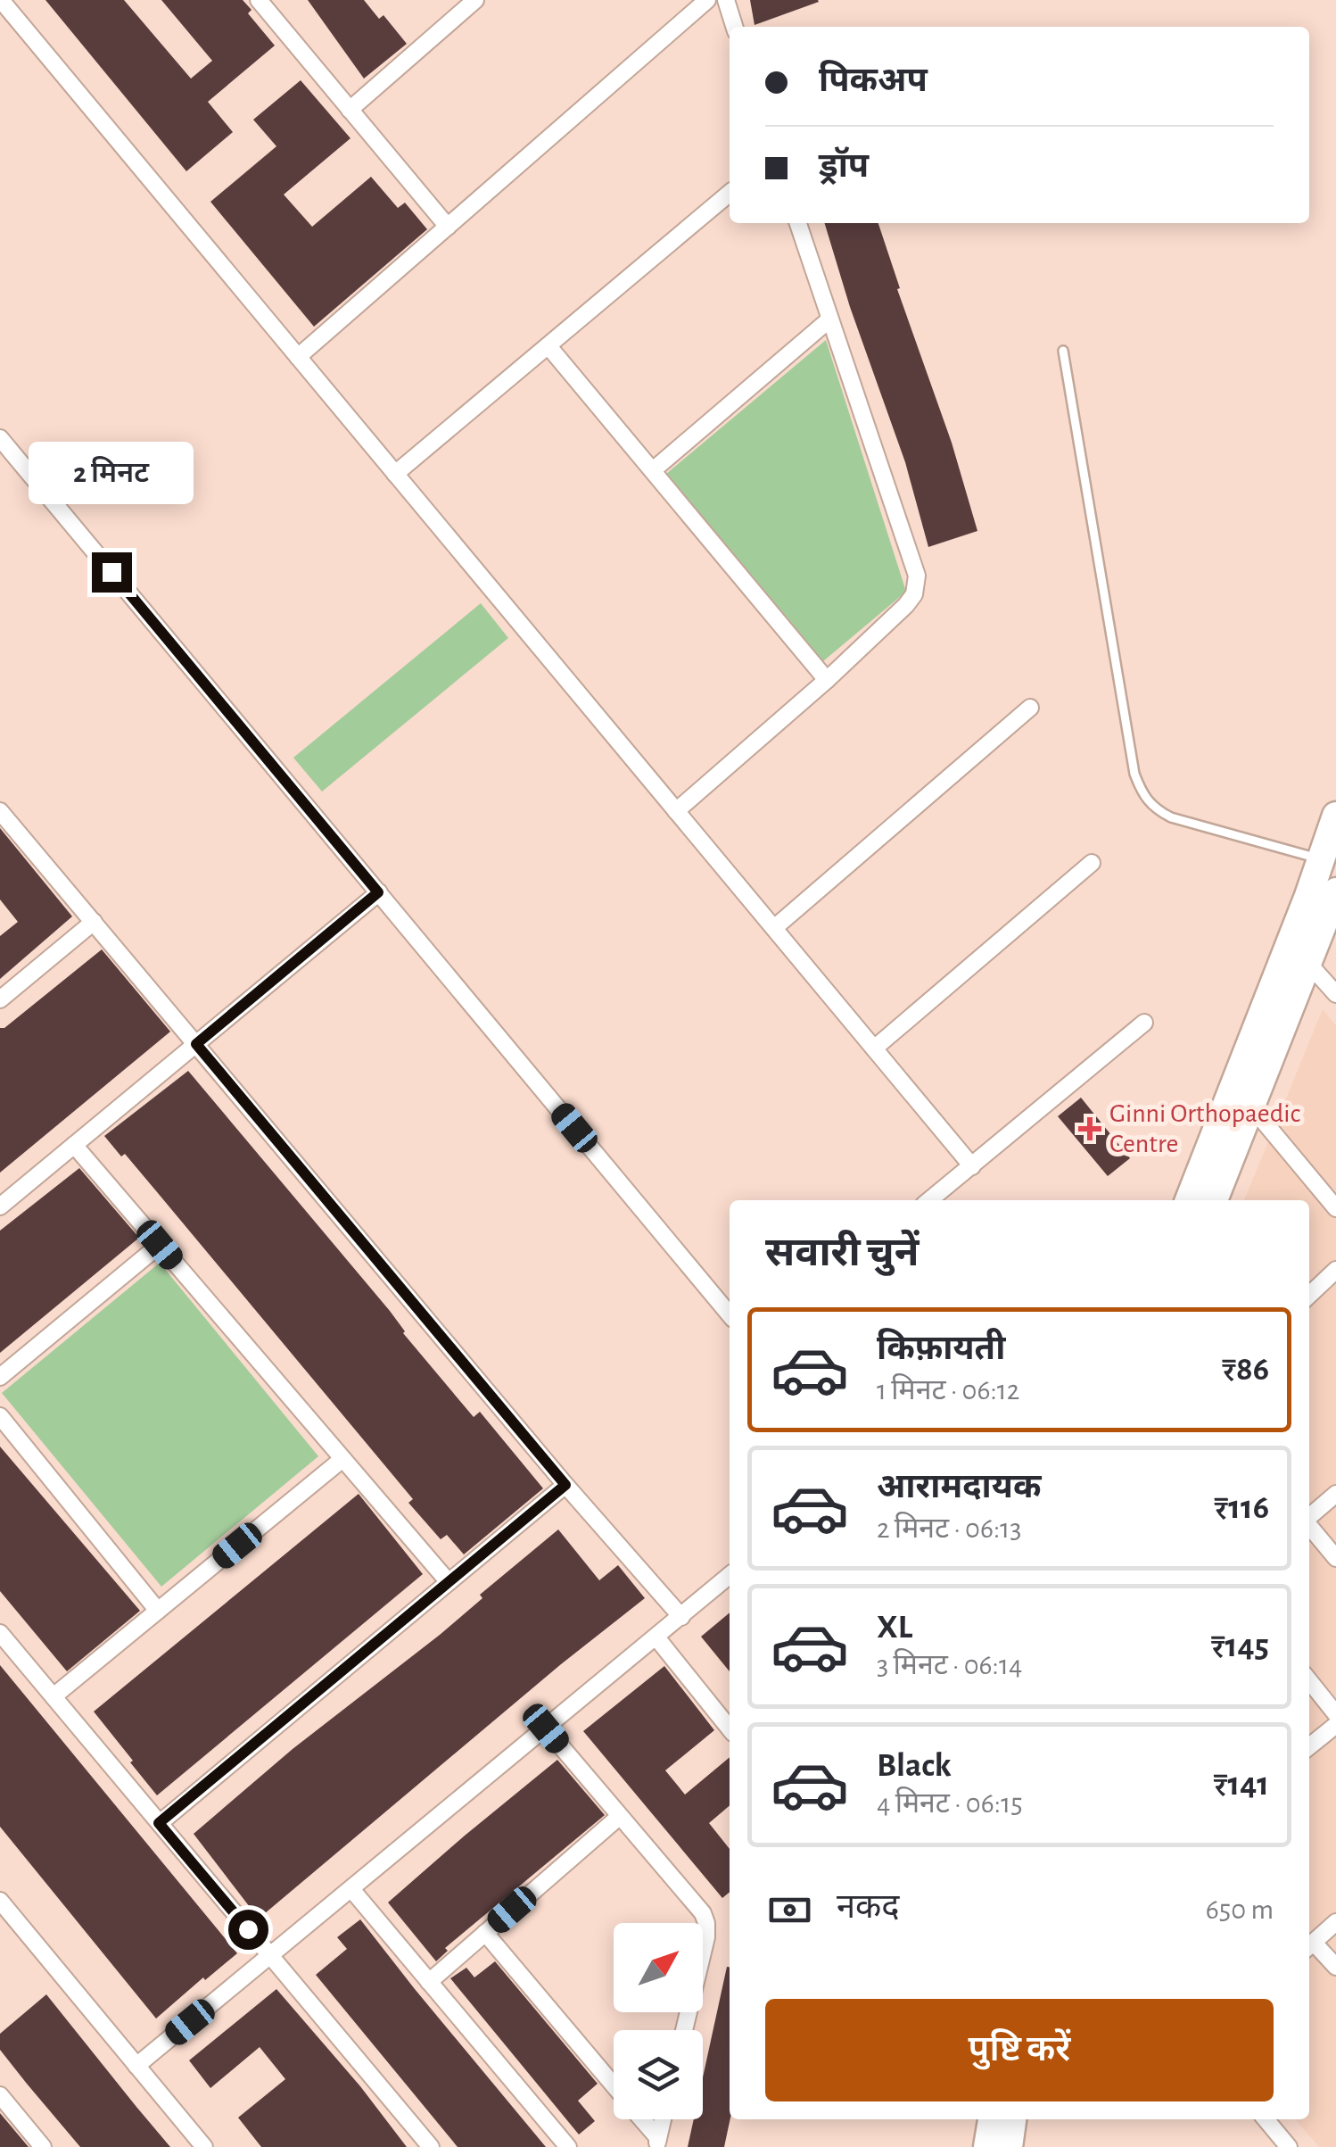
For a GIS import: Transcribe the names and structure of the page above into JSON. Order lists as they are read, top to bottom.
{
  "places": {
    "health": ["Ginni Orthopaedic Centre"]
  },
  "north": "top right",
  "page": {
    "banner": ["पिकअप", "ड्रॉप"],
    "bubble": "2 मिनट",
    "heading": "सवारी चुनें",
    "list": [
      {
        "name": "किफ़ायती",
        "note": "1 मिनट · 06:12",
        "value": "₹86"
      },
      {
        "name": "आरामदायक",
        "note": "2 मिनट · 06:13",
        "value": "₹116"
      },
      {
        "name": "XL",
        "note": "3 मिनट · 06:14",
        "value": "₹145"
      },
      {
        "name": "Black",
        "note": "4 मिनट · 06:15",
        "value": "₹141"
      }
    ],
    "pay": ["नकद", "650 m"],
    "buttons": "पुष्टि करें"
  }
}
